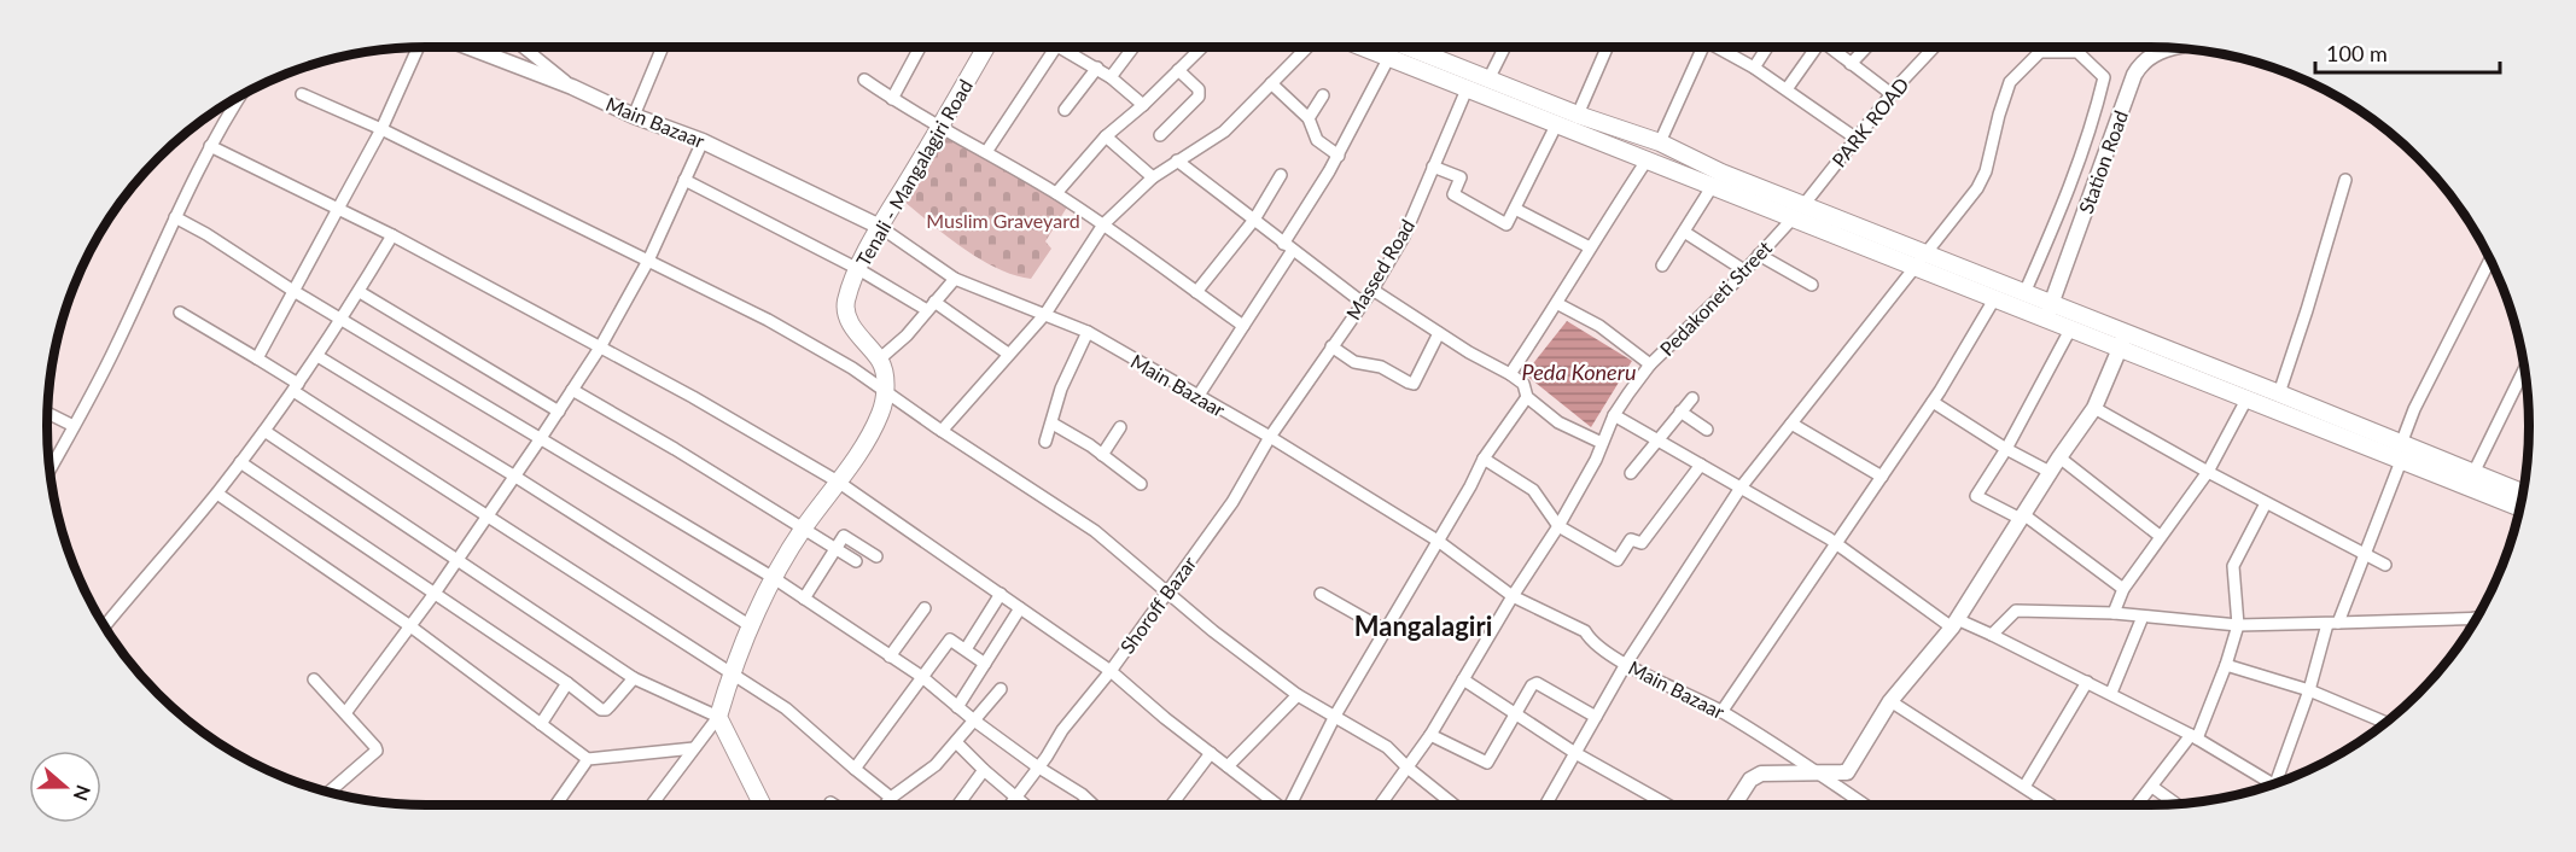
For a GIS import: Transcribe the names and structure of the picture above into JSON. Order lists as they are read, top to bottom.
{
  "streets": {
    "main road": ["Tenali - Mangalagiri Road"],
    "street": [
      "Main Bazaar",
      "PARK ROAD",
      "Station Road",
      "Massed Road",
      "Pedakoneti Street",
      "Shoroff Bazar"
    ]
  },
  "crossings": [
    ["Main Bazaar", "Tenali - Mangalagiri Road"],
    ["Main Bazaar", "Massed Road"],
    ["Main Bazaar", "Shoroff Bazar"],
    ["PARK ROAD", "Pedakoneti Street"],
    ["Massed Road", "Shoroff Bazar"]
  ],
  "districts": ["Mangalagiri"],
  "water": ["Peda Koneru"],
  "parks": ["Muslim Graveyard"],
  "scale_bar": "100 m",
  "north": "right"
}
